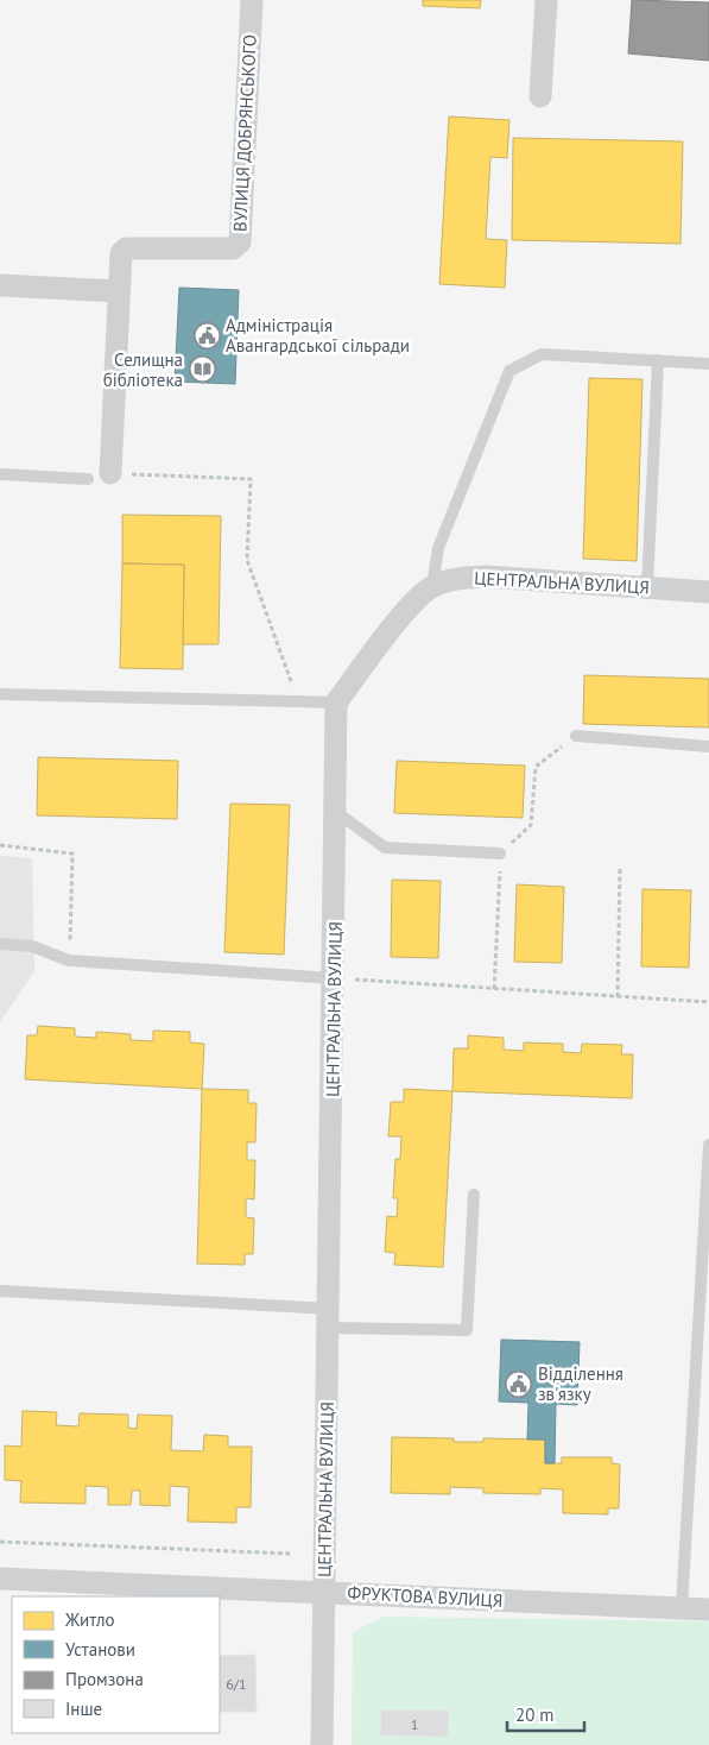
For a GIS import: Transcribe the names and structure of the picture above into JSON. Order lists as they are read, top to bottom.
{
  "streets": {
    "street": ["ВУЛИЦЯ ДОБРЯНСЬКОГО", "ЦЕНТРАЛЬНА ВУЛИЦЯ", "ФРУКТОВА ВУЛИЦЯ"]
  },
  "crossings": [
    ["ЦЕНТРАЛЬНА ВУЛИЦЯ", "ФРУКТОВА ВУЛИЦЯ"]
  ],
  "places": {
    "public building": ["Адміністрація Авангардської сільради", "Відділення зв'язку"],
    "library": ["Селищна бібліотека"]
  },
  "house_numbers": ["6/1", "1"],
  "legend": [
    "Житло",
    "Установи",
    "Промзона",
    "Інше"
  ],
  "scale_bar": "20 m"
}
